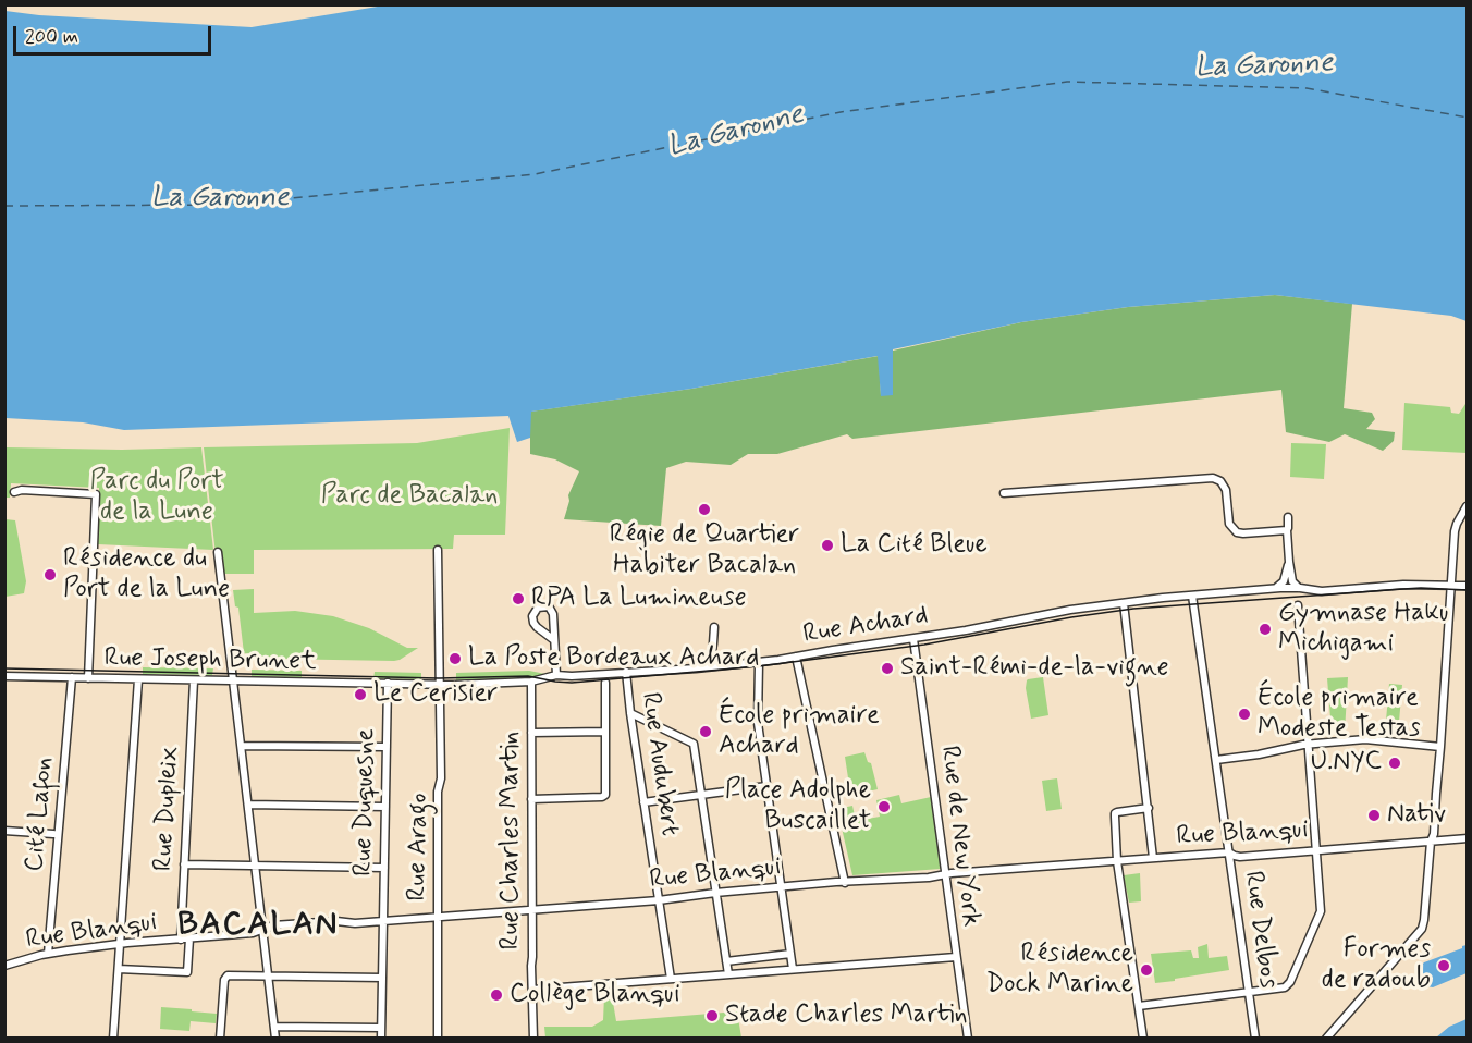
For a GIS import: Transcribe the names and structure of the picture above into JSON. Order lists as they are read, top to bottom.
{
  "streets": {
    "street": [
      "Rue Achard",
      "Rue Joseph Brunet",
      "Rue Audubert",
      "Rue Duquesne",
      "Rue Dupleix",
      "Cité Lafon",
      "Rue Blanqui",
      "Rue de New York",
      "Rue Charles Martin",
      "Rue Arago",
      "Rue Delbos"
    ]
  },
  "crossings": [
    ["Rue Achard", "Rue Joseph Brunet"],
    ["Rue Achard", "Rue Audubert"],
    ["Rue Achard", "Rue de New York"],
    ["Rue Achard", "Rue Charles Martin"],
    ["Rue Achard", "Rue Arago"],
    ["Rue Achard", "Rue Delbos"],
    ["Rue Joseph Brunet", "Rue Duquesne"],
    ["Rue Joseph Brunet", "Rue Dupleix"],
    ["Rue Joseph Brunet", "Cité Lafon"],
    ["Rue Audubert", "Rue Blanqui"],
    ["Rue Duquesne", "Rue Blanqui"],
    ["Rue Dupleix", "Rue Blanqui"],
    ["Cité Lafon", "Rue Blanqui"],
    ["Rue Blanqui", "Rue de New York"],
    ["Rue Blanqui", "Rue Charles Martin"],
    ["Rue Blanqui", "Rue Arago"],
    ["Rue Blanqui", "Rue Delbos"]
  ],
  "districts": ["BACALAN"],
  "water": ["La Garonne"],
  "parks": ["Parc du Port de la Lune", "Parc de Bacalan"],
  "places": [
    "Régie de Quartier Habiter Bacalan",
    "La Cité Bleue",
    "Résidence du Port de la Lune",
    "RPA La Lumineuse",
    "Gymnase Haku Michigami",
    "La Poste Bordeaux Achard",
    "Saint-Rémi-de-la-vigne",
    "Le Cerisier",
    "École primaire Modeste Testas",
    "École primaire Achard",
    "U.NYC",
    "Place Adolphe Buscaillet",
    "Nativ",
    "Formes de radoub",
    "Résidence Dock Marine",
    "Collège Blanqui",
    "Stade Charles Martin"
  ],
  "scale_bar": "200 m"
}
